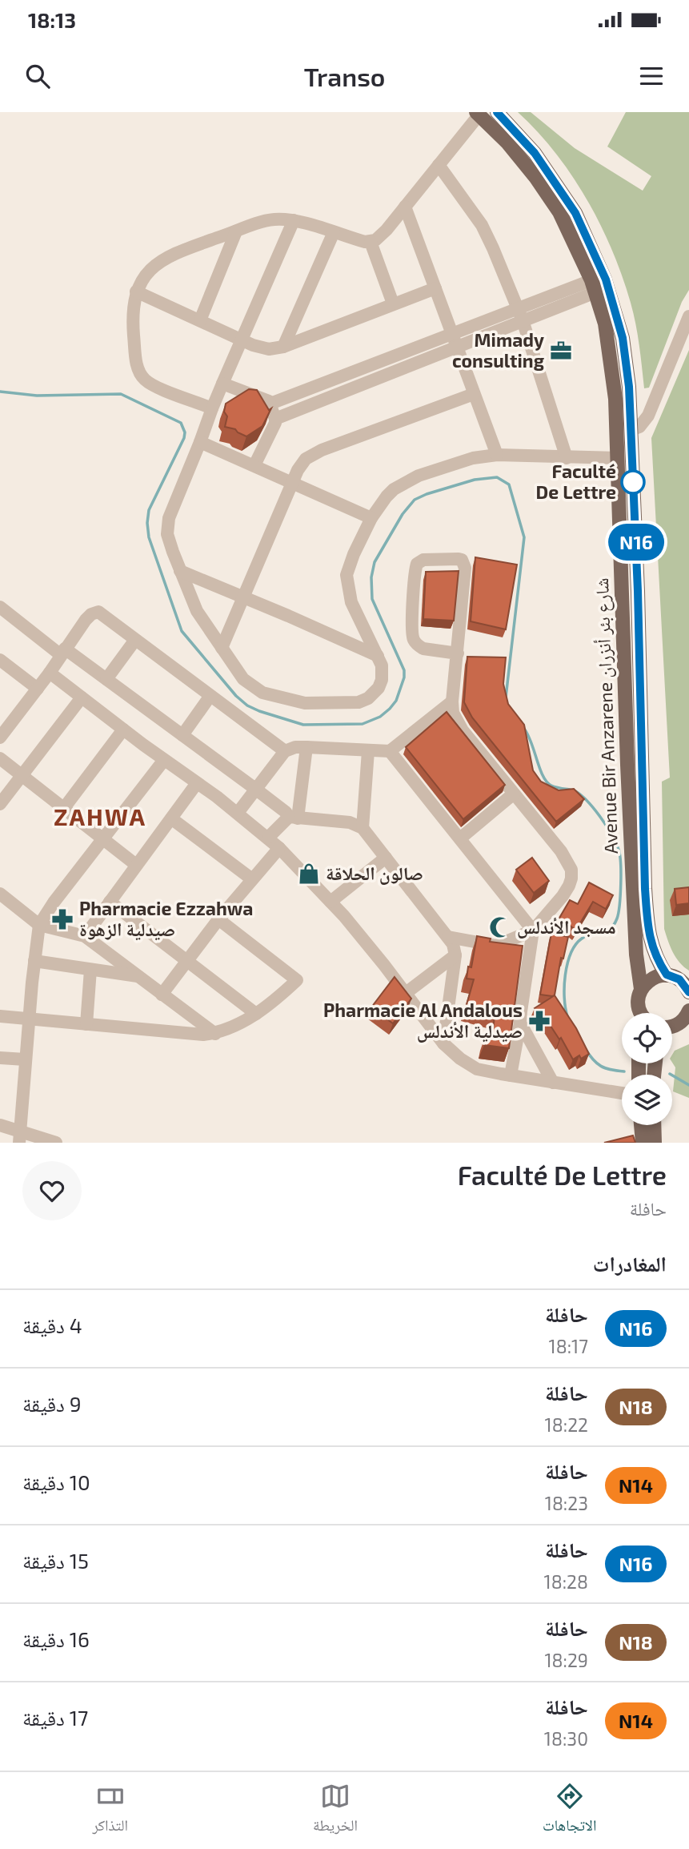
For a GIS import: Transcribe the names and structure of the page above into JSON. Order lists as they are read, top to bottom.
{
  "streets": {
    "main road": ["Avenue Bir Anzarene شارع بئر أنزران"]
  },
  "districts": ["ZAHWA"],
  "places": {
    "office": ["Mimady consulting"],
    "other": ["Faculté De Lettre"],
    "shop": ["صالون الحلاقة"],
    "pharmacy": ["Pharmacie Ezzahwa صيدلية الزهوة", "Pharmacie Al Andalous صيدلية الأندلس"],
    "mosque": ["مسجد الأندلس"]
  },
  "lines": ["bus line N16"],
  "page": {
    "status": "18:13",
    "header": "Transo",
    "on_map": "N16",
    "heading": [
      ["Faculté De Lettre", "حافلة"],
      "المغادرات"
    ],
    "list": [
      {
        "mark": "N16",
        "name": "حافلة",
        "note": "18:17",
        "value": "4 دقيقة"
      },
      {
        "mark": "N18",
        "name": "حافلة",
        "note": "18:22",
        "value": "9 دقيقة"
      },
      {
        "mark": "N14",
        "name": "حافلة",
        "note": "18:23",
        "value": "10 دقيقة"
      },
      {
        "mark": "N16",
        "name": "حافلة",
        "note": "18:28",
        "value": "15 دقيقة"
      },
      {
        "mark": "N18",
        "name": "حافلة",
        "note": "18:29",
        "value": "16 دقيقة"
      },
      {
        "mark": "N14",
        "name": "حافلة",
        "note": "18:30",
        "value": "17 دقيقة"
      }
    ],
    "tabs": ["الاتجاهات", "الخريطة", "التذاكر"]
  }
}
